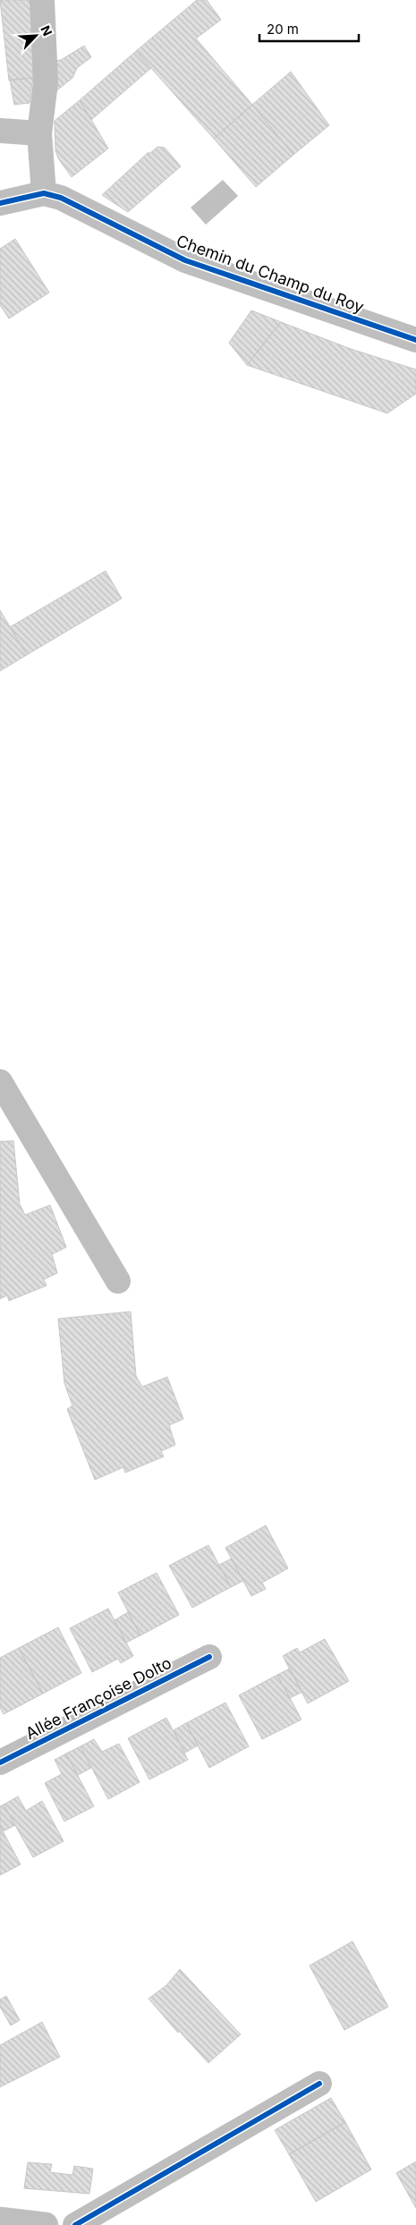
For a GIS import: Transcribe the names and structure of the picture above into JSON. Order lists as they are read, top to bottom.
{
  "streets": {
    "street": ["Chemin du Champ du Roy", "Allée Françoise Dolto"]
  },
  "scale_bar": "20 m",
  "north": "top right"
}
